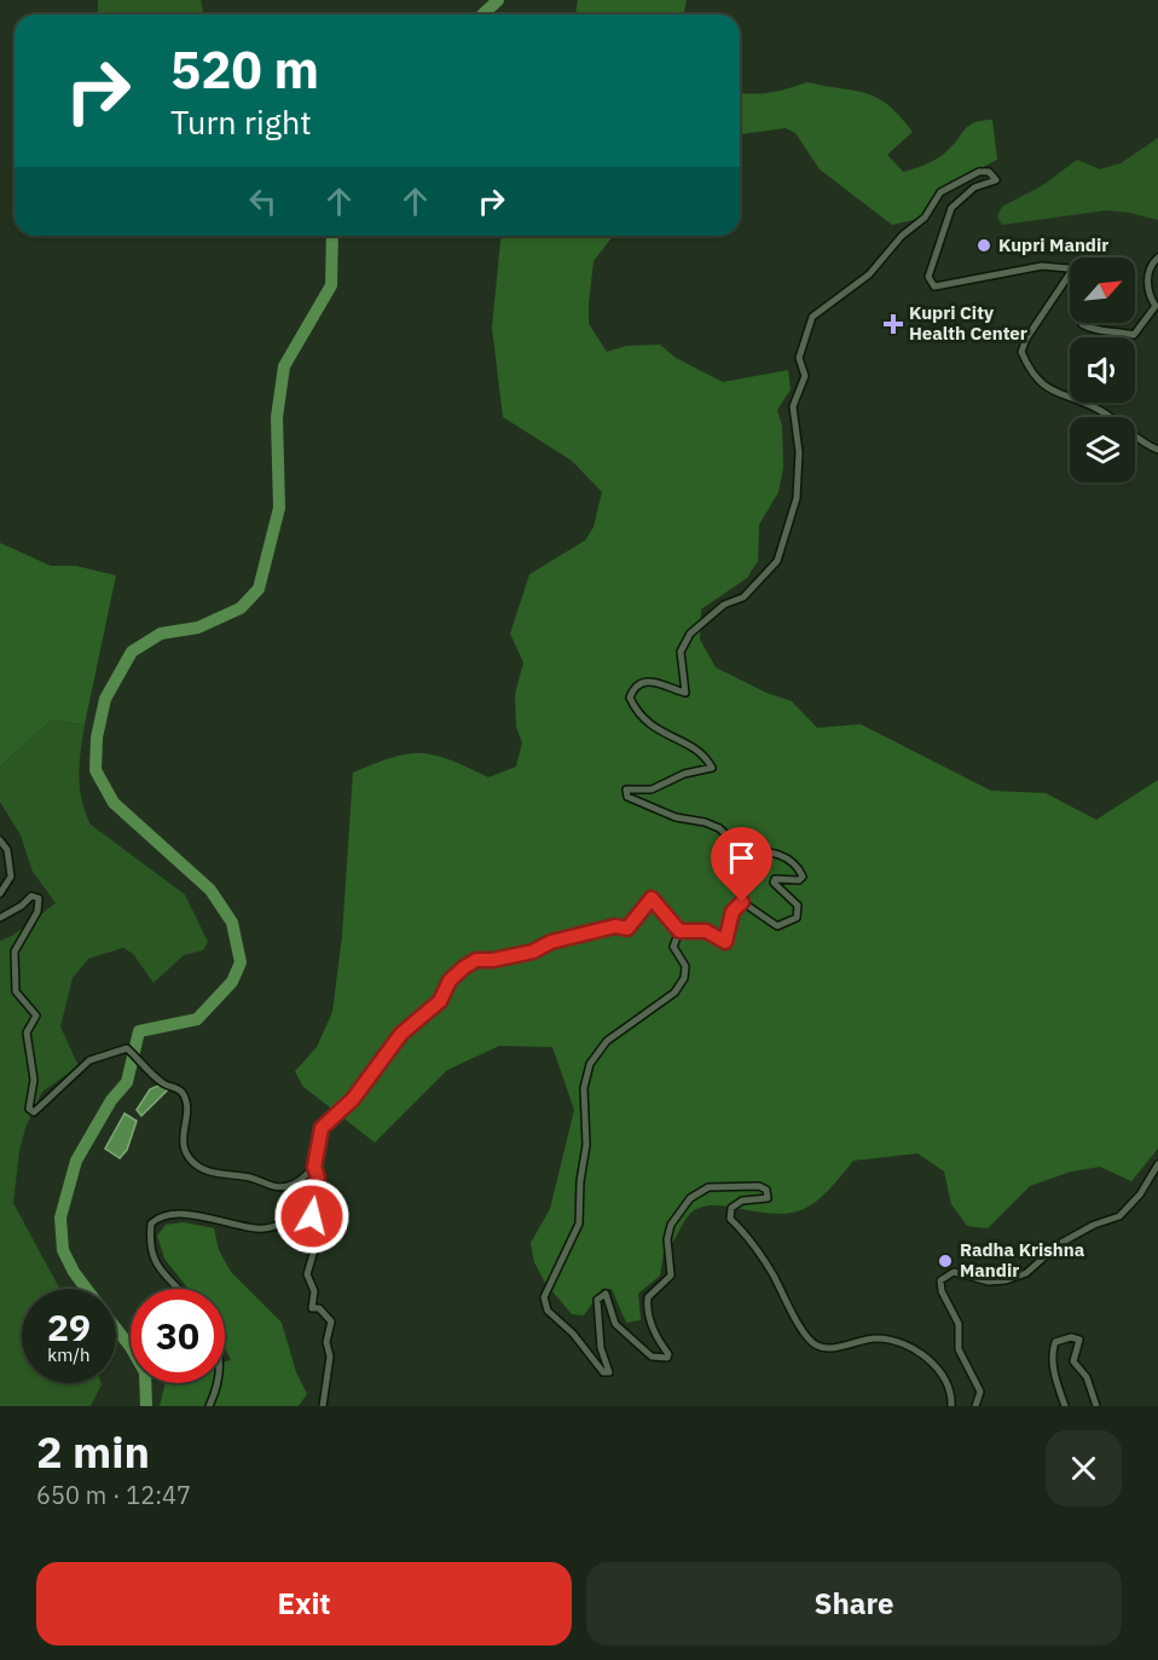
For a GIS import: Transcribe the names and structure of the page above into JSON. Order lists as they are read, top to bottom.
{
  "places": {
    "other": ["Kupri Mandir", "Radha Krishna Mandir"],
    "health": ["Kupri City Health Center"]
  },
  "north": "top right",
  "page": {
    "turn": ["520 m", "Turn right"],
    "speed": "29 km/h",
    "limit": "30",
    "heading": ["2 min", "650 m · 12:47"],
    "buttons": ["Exit", "Share"]
  }
}
